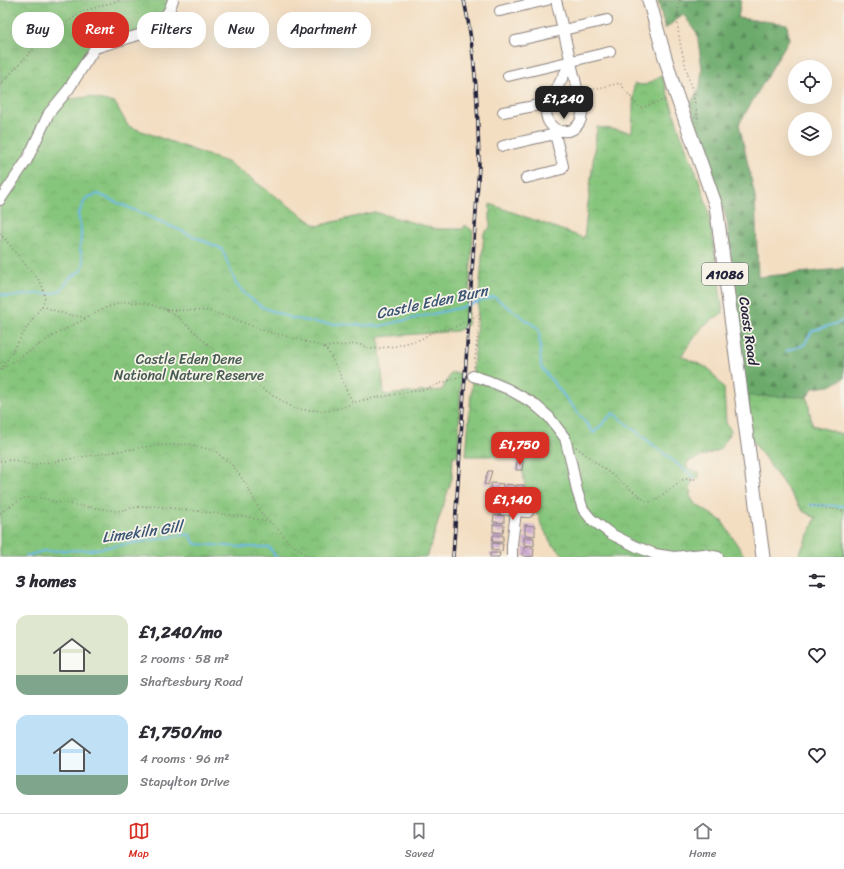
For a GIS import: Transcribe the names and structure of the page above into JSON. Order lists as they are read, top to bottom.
{
  "streets": {
    "main road": ["A1086", "Coast Road"]
  },
  "water": ["Castle Eden Burn", "Limekiln Gill"],
  "parks": ["Castle Eden Dene National Nature Reserve"],
  "page": {
    "chip": [
      "Buy",
      "Rent",
      "Filters",
      "New",
      "Apartment"
    ],
    "price": ["£1,240", "£1,750", "£1,140"],
    "heading": "3 homes",
    "list": [
      {
        "name": "£1,240/mo",
        "note": "2 rooms · 58 m² · Shaftesbury Road"
      },
      {
        "name": "£1,750/mo",
        "note": "4 rooms · 96 m² · Stapylton Drive"
      }
    ],
    "tabs": ["Map", "Saved", "Home"]
  }
}
